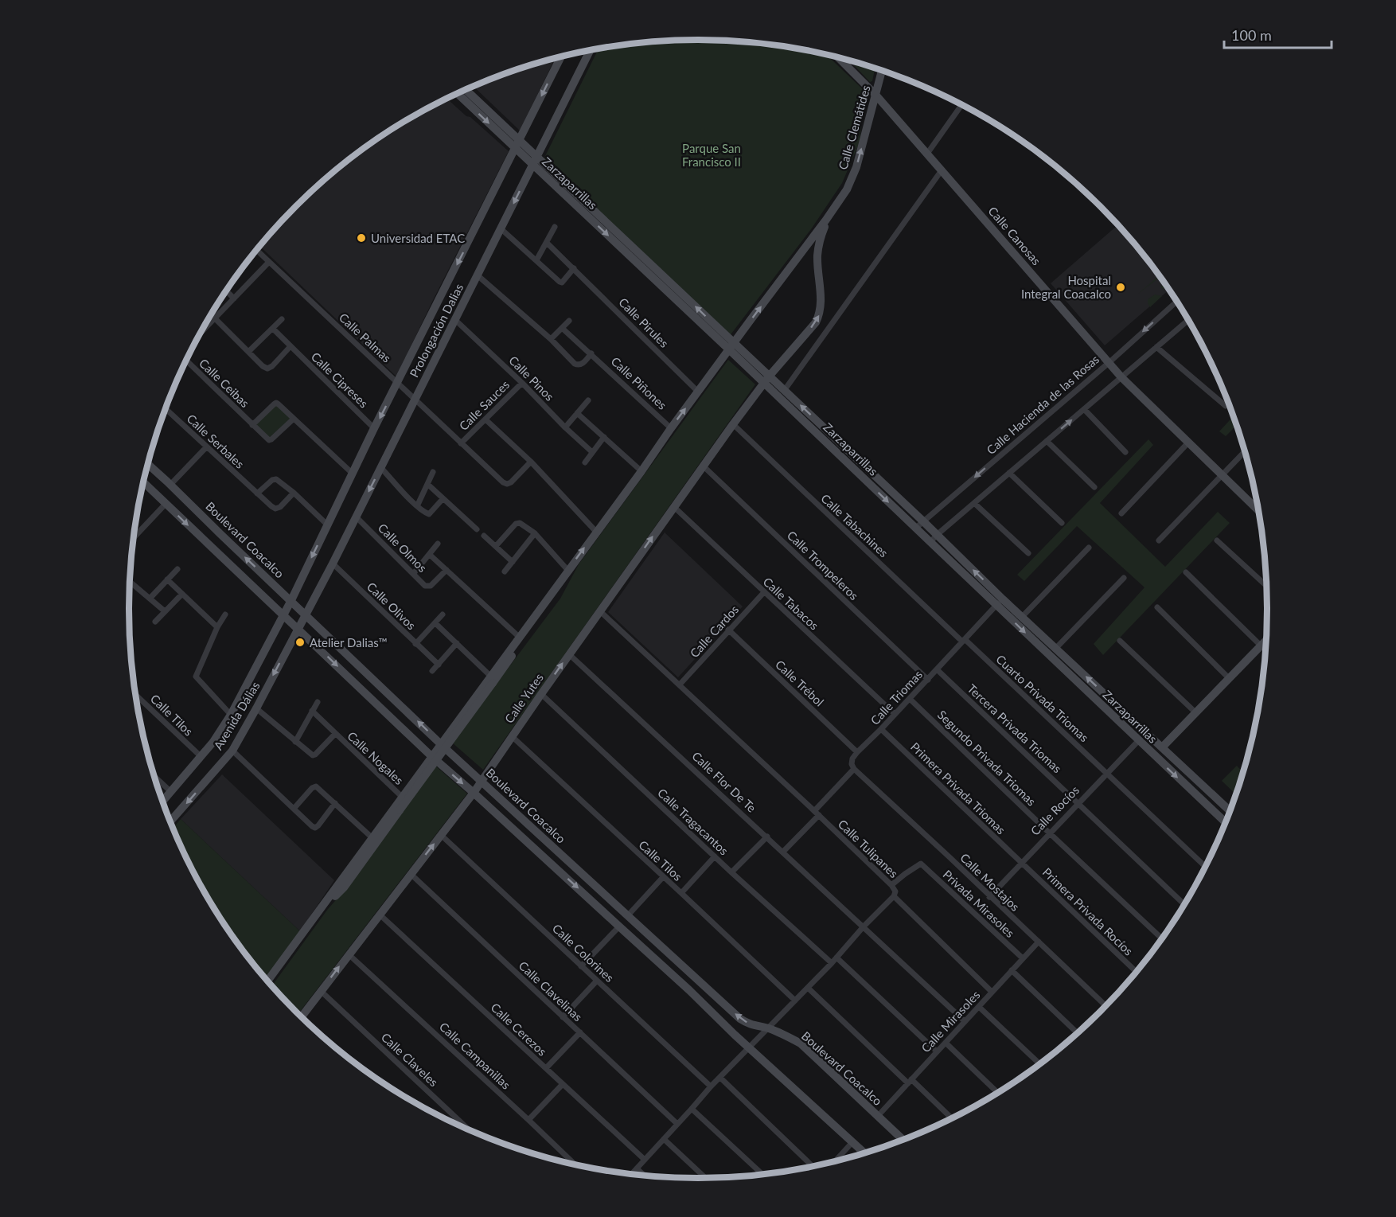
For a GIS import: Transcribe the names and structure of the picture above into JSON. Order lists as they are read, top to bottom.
{
  "streets": {
    "main road": [
      "Calle Clemátides",
      "Zarzaparrillas",
      "Calle Canosas",
      "Prolongación Dalias",
      "Boulevard Coacalco",
      "Calle Yutes",
      "Avenida Dálias"
    ],
    "street": [
      "Calle Pirules",
      "Calle Palmas",
      "Calle Pinos",
      "Calle Cipreses",
      "Calle Ceibas",
      "Calle Piñones",
      "Calle Hacienda de las Rosas",
      "Calle Sauces",
      "Calle Serbales",
      "Calle Tabachines",
      "Calle Olmos",
      "Calle Trompeleros",
      "Calle Tabacos",
      "Calle Olivos",
      "Calle Cardos",
      "Calle Trébol",
      "Calle Triomas",
      "Cuarto Privada Triomas",
      "Calle Tilos",
      "Tercera Privada Triomas",
      "Calle Nogales",
      "Segundo Privada Triomas",
      "Calle Flor De Te",
      "Primera Privada Triomas",
      "Calle Rocíos",
      "Calle Tragacantos",
      "Calle Tulipanes",
      "Calle Mostajos",
      "Privada Mirasoles",
      "Primera Privada Rocíos",
      "Calle Colorines",
      "Calle Clavelinas",
      "Calle Mirasoles",
      "Calle Cerezos",
      "Calle Campanillas",
      "Calle Claveles"
    ]
  },
  "crossings": [
    ["Calle Clemátides", "Zarzaparrillas"],
    ["Calle Clemátides", "Calle Canosas"],
    ["Calle Clemátides", "Calle Yutes"],
    ["Zarzaparrillas", "Prolongación Dalias"],
    ["Zarzaparrillas", "Calle Hacienda de las Rosas"],
    ["Zarzaparrillas", "Calle Triomas"],
    ["Zarzaparrillas", "Calle Yutes"],
    ["Zarzaparrillas", "Calle Rocíos"],
    ["Calle Canosas", "Calle Hacienda de las Rosas"],
    ["Prolongación Dalias", "Calle Palmas"],
    ["Prolongación Dalias", "Calle Pinos"],
    ["Prolongación Dalias", "Calle Cipreses"],
    ["Prolongación Dalias", "Calle Ceibas"],
    ["Prolongación Dalias", "Boulevard Coacalco"],
    ["Prolongación Dalias", "Calle Olmos"],
    ["Prolongación Dalias", "Calle Olivos"],
    ["Prolongación Dalias", "Avenida Dálias"],
    ["Calle Palmas", "Calle Sauces"],
    ["Calle Pinos", "Calle Sauces"],
    ["Calle Tabachines", "Calle Triomas"],
    ["Calle Tabachines", "Calle Yutes"],
    ["Calle Tabachines", "Cuarto Privada Triomas"],
    ["Boulevard Coacalco", "Calle Yutes"],
    ["Boulevard Coacalco", "Calle Tulipanes"],
    ["Boulevard Coacalco", "Calle Mirasoles"],
    ["Calle Trompeleros", "Calle Triomas"],
    ["Calle Trompeleros", "Calle Yutes"],
    ["Calle Tabacos", "Calle Cardos"],
    ["Calle Tabacos", "Calle Triomas"],
    ["Calle Tabacos", "Calle Yutes"],
    ["Calle Cardos", "Calle Trébol"],
    ["Calle Cardos", "Calle Tulipanes"],
    ["Calle Trébol", "Calle Triomas"],
    ["Calle Triomas", "Cuarto Privada Triomas"],
    ["Calle Triomas", "Tercera Privada Triomas"],
    ["Calle Triomas", "Segundo Privada Triomas"],
    ["Calle Triomas", "Primera Privada Triomas"],
    ["Calle Yutes", "Calle Tilos"],
    ["Calle Yutes", "Calle Flor De Te"],
    ["Calle Yutes", "Calle Tragacantos"],
    ["Calle Yutes", "Calle Tulipanes"],
    ["Calle Yutes", "Calle Colorines"],
    ["Calle Yutes", "Calle Clavelinas"],
    ["Calle Yutes", "Calle Cerezos"],
    ["Calle Yutes", "Calle Campanillas"],
    ["Calle Yutes", "Calle Claveles"],
    ["Cuarto Privada Triomas", "Calle Rocíos"],
    ["Calle Tilos", "Avenida Dálias"],
    ["Calle Tilos", "Calle Tulipanes"],
    ["Avenida Dálias", "Calle Nogales"],
    ["Tercera Privada Triomas", "Calle Rocíos"],
    ["Segundo Privada Triomas", "Calle Rocíos"],
    ["Calle Flor De Te", "Calle Tulipanes"],
    ["Calle Flor De Te", "Calle Mirasoles"],
    ["Primera Privada Triomas", "Calle Rocíos"],
    ["Primera Privada Triomas", "Primera Privada Rocíos"],
    ["Calle Rocíos", "Calle Mostajos"],
    ["Calle Rocíos", "Primera Privada Rocíos"],
    ["Calle Tragacantos", "Calle Tulipanes"],
    ["Calle Tulipanes", "Privada Mirasoles"],
    ["Calle Tulipanes", "Calle Colorines"],
    ["Calle Tulipanes", "Calle Clavelinas"],
    ["Calle Tulipanes", "Calle Cerezos"],
    ["Calle Mostajos", "Calle Mirasoles"],
    ["Privada Mirasoles", "Calle Mirasoles"]
  ],
  "one_way": ["Calle Clemátides"],
  "parks": ["Parque San Francisco II"],
  "places": ["Universidad ETAC", "Hospital Integral Coacalco", "Atelier Dalias™"],
  "scale_bar": "100 m"
}
